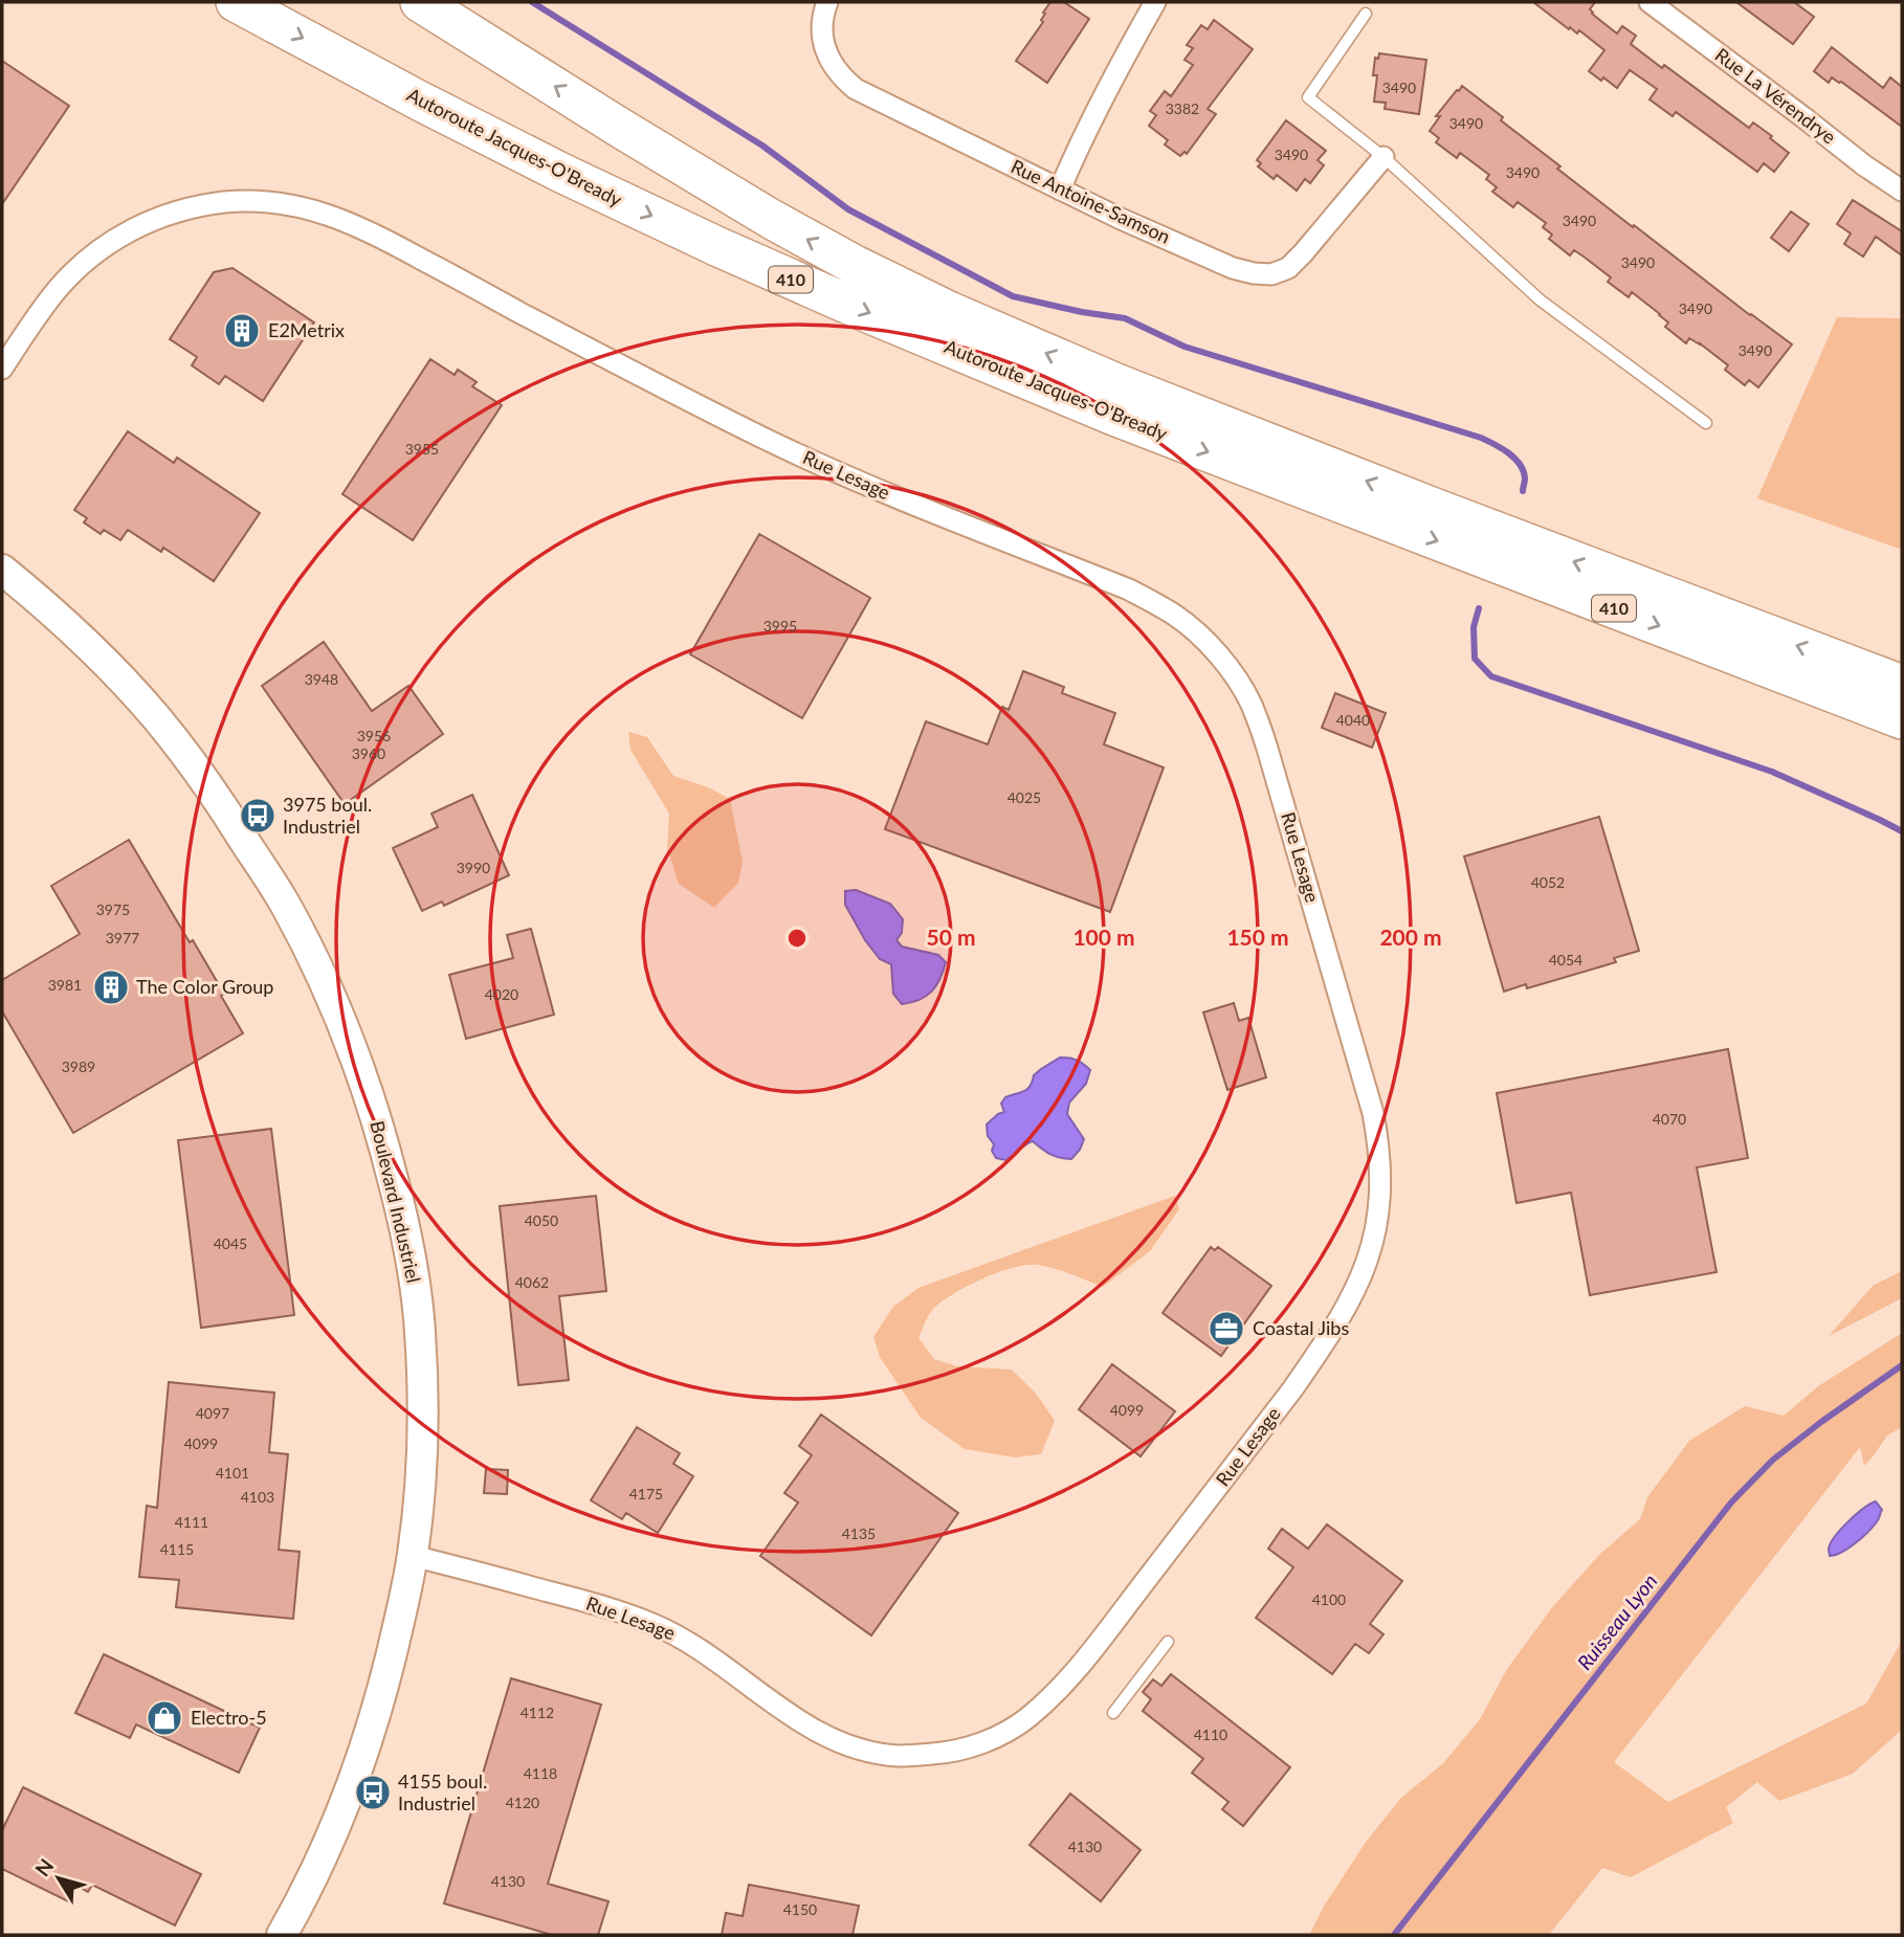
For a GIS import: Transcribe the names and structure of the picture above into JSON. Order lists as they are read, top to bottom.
{
  "streets": {
    "highway": ["Autoroute Jacques-O'Bready", "410"],
    "main road": ["Boulevard Industriel"],
    "street": ["Rue La Vérendrye", "Rue Antoine-Samson", "Rue Lesage"]
  },
  "crossings": [
    ["Rue Lesage", "Boulevard Industriel"]
  ],
  "water": ["Ruisseau Lyon"],
  "places": {
    "building": ["E2Metrix", "The Color Group"],
    "bus stop": ["3975 boul. Industriel", "4155 boul. Industriel"],
    "office": ["Coastal Jibs"],
    "shop": ["Electro-5"]
  },
  "house_numbers": [
    "3490",
    "3382",
    "3490",
    "3490",
    "3490",
    "3490",
    "3490",
    "3490",
    "3490",
    "3955",
    "3995",
    "3948",
    "4040",
    "3956",
    "3960",
    "4025",
    "3990",
    "4052",
    "3975",
    "3977",
    "4054",
    "3981",
    "4020",
    "3989",
    "4070",
    "4050",
    "4045",
    "4062",
    "4099",
    "4097",
    "4099",
    "4101",
    "4175",
    "4103",
    "4111",
    "4135",
    "4115",
    "4100",
    "4112",
    "4110",
    "4118",
    "4120",
    "4130",
    "4130",
    "4150"
  ],
  "north": "top left",
  "rings": [
    "50 m",
    "100 m",
    "150 m",
    "200 m"
  ]
}
